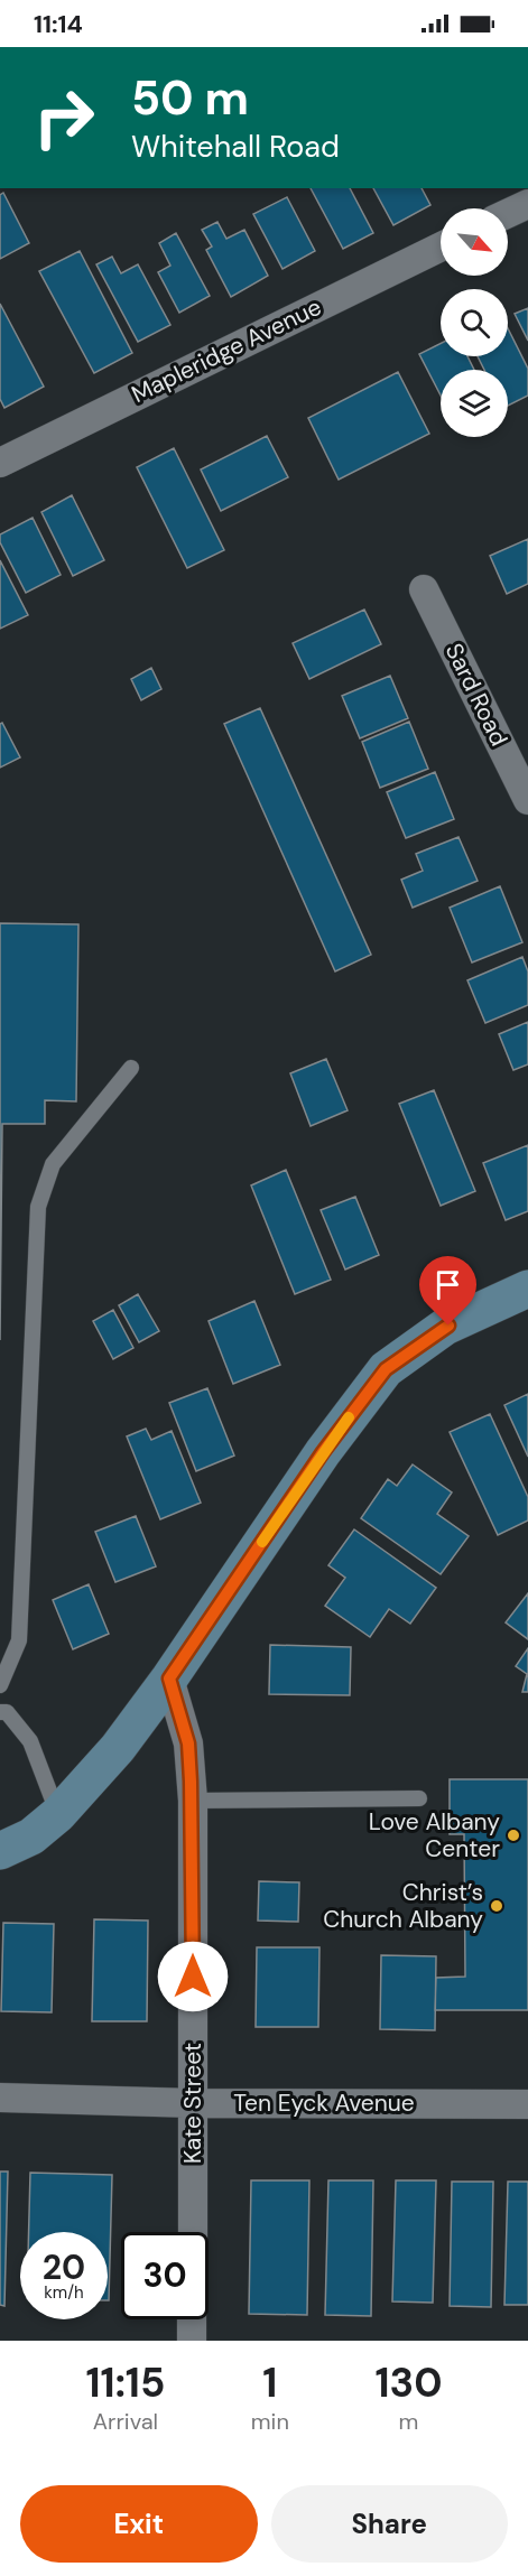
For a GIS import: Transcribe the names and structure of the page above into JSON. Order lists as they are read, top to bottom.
{
  "streets": {
    "street": [
      "Mapleridge Avenue",
      "Sard Road",
      "Kate Street",
      "Ten Eyck Avenue"
    ]
  },
  "crossings": [
    ["Kate Street", "Ten Eyck Avenue"]
  ],
  "places": ["Love Albany Center", "Christ’s Church Albany"],
  "north": "bottom right",
  "page": {
    "status": "11:14",
    "turn": ["50 m", "Whitehall Road"],
    "speed": "20 km/h",
    "limit": "30",
    "eta": [
      "11:15",
      "Arrival",
      "1",
      "min",
      "130",
      "m"
    ],
    "buttons": ["Exit", "Share"]
  }
}
